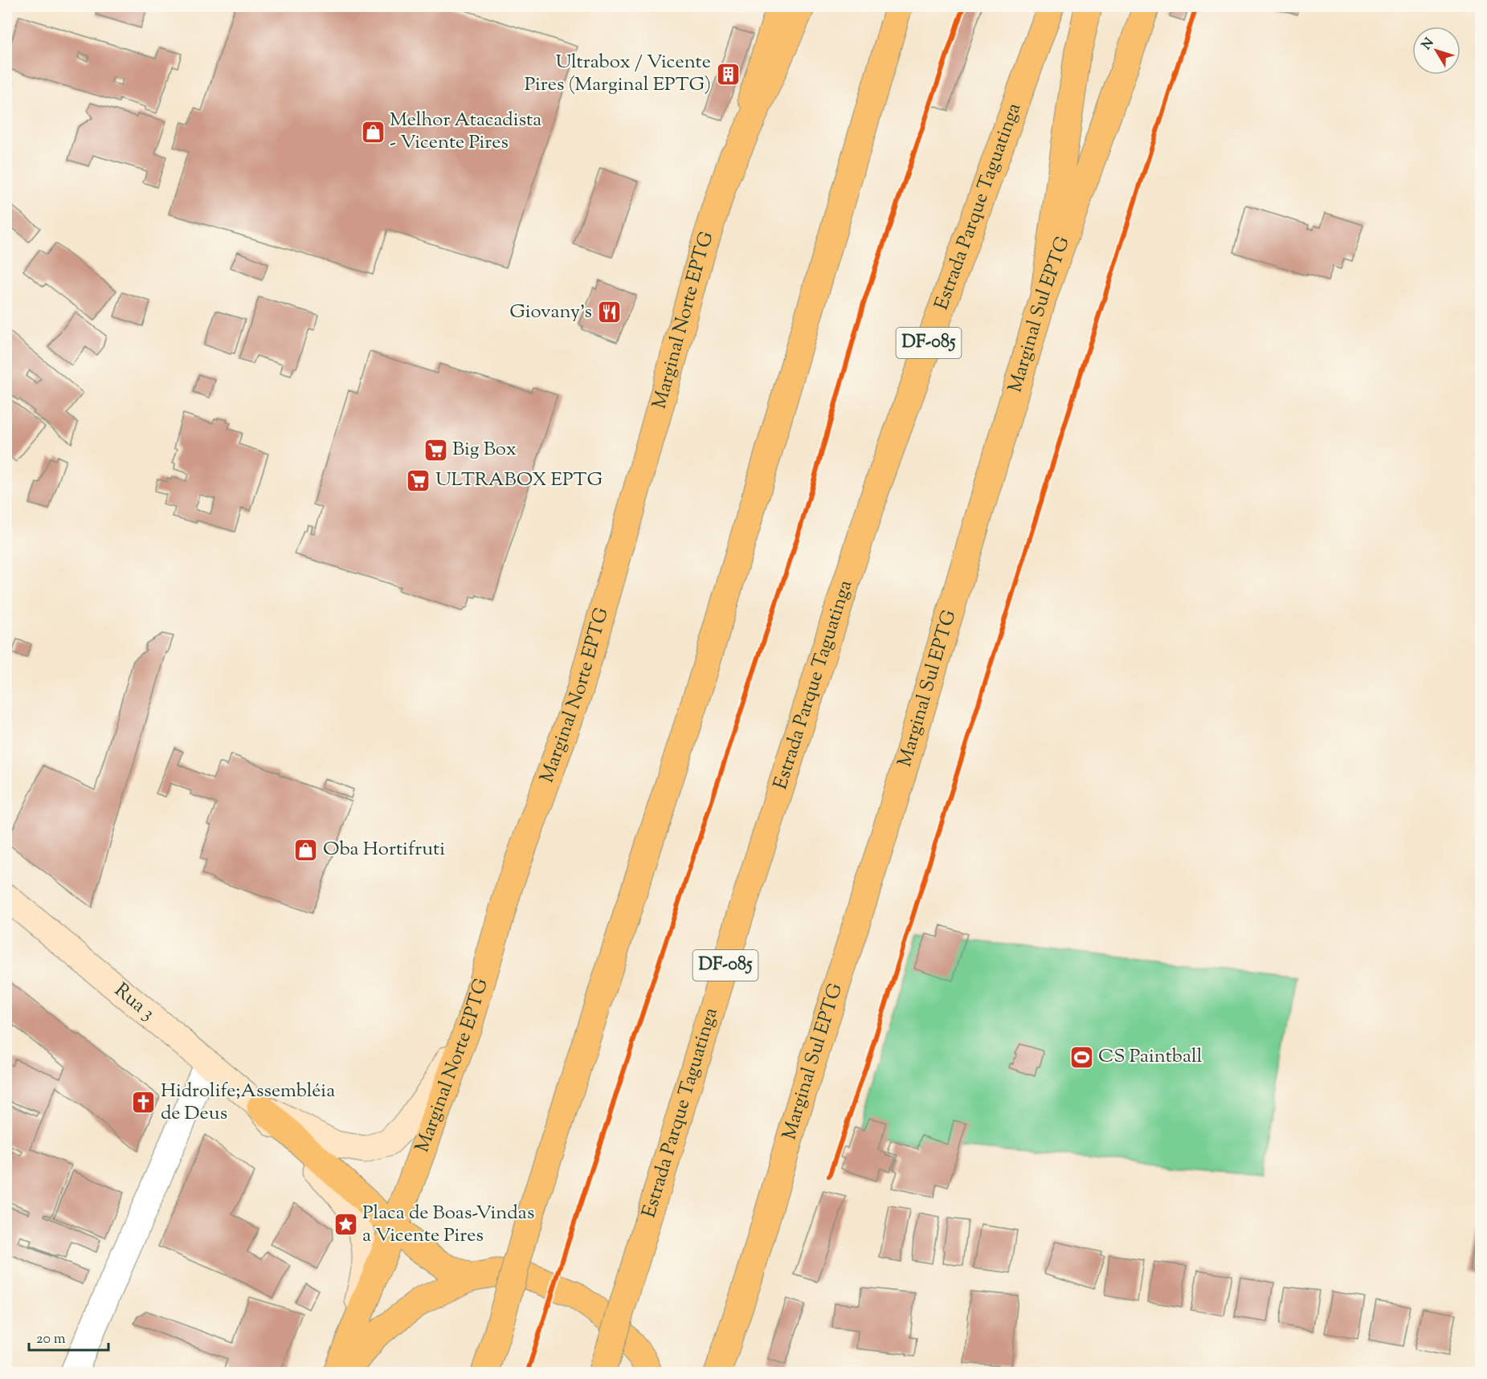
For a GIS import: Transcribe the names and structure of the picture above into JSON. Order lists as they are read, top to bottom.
{
  "streets": {
    "main road": [
      "Estrada Parque Taguatinga",
      "Marginal Sul EPTG",
      "Marginal Norte EPTG",
      "DF-085",
      "Rua 3"
    ]
  },
  "places": {
    "building": ["Ultrabox / Vicente Pires (Marginal EPTG)"],
    "shop": ["Melhor Atacadista - Vicente Pires", "Oba Hortifruti"],
    "restaurant": ["Giovany's"],
    "supermarket": ["Big Box", "ULTRABOX EPTG"],
    "sports": ["CS Paintball"],
    "church": ["Hidrolife;Assembléia de Deus"],
    "place": ["Placa de Boas-Vindas a Vicente Pires"]
  },
  "scale_bar": "20 m",
  "north": "top left"
}
